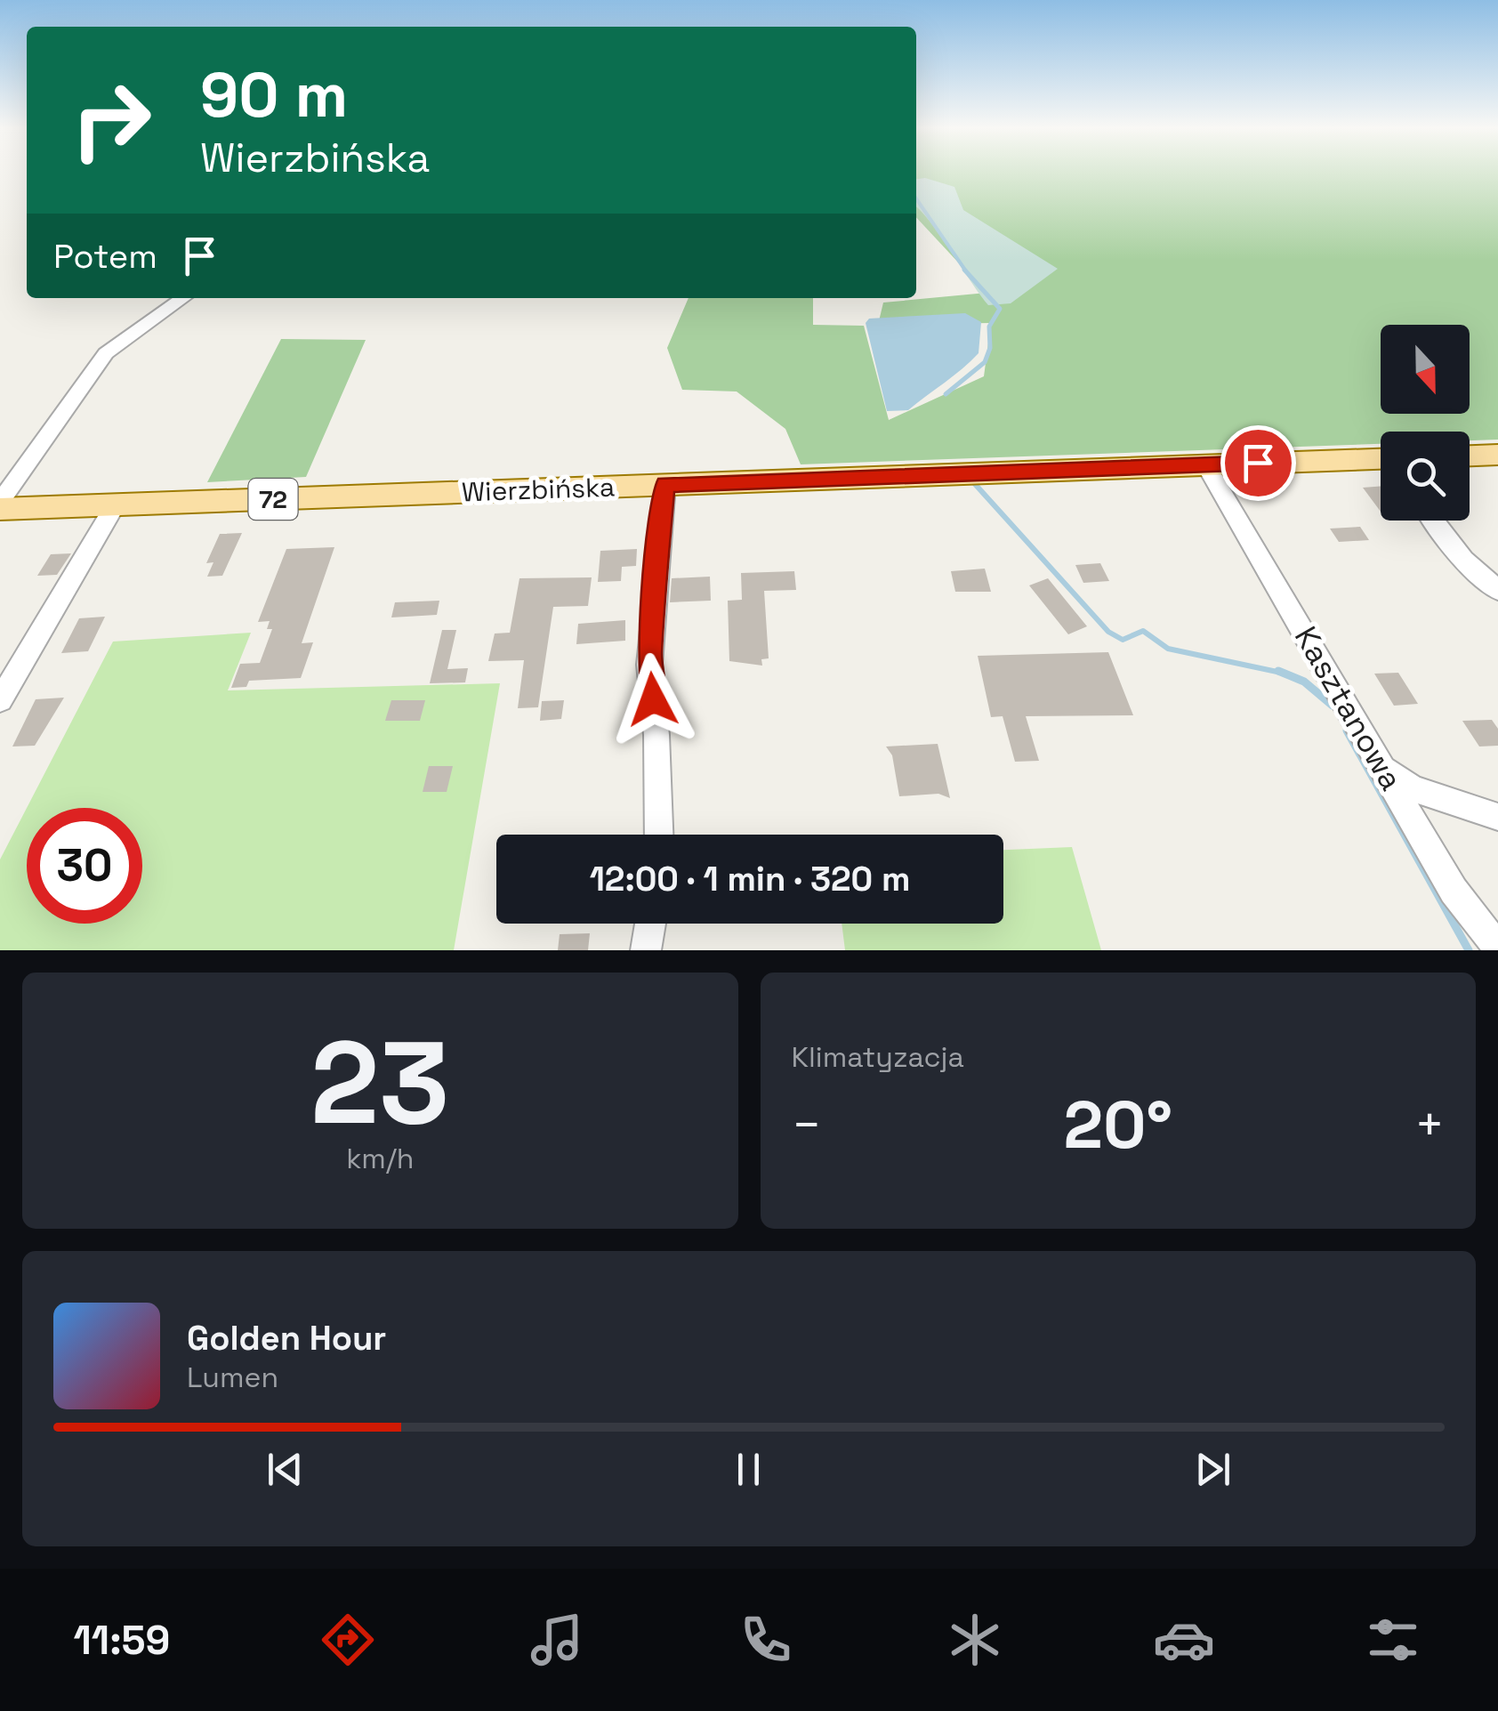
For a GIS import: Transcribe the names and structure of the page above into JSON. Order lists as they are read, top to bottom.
{
  "streets": {
    "main road": ["Wierzbińska", "72"],
    "street": ["Kasztanowa"]
  },
  "crossings": [
    ["Wierzbińska", "Kasztanowa"]
  ],
  "north": "bottom",
  "page": {
    "turn": ["90 m", "Wierzbińska"],
    "then": "Potem",
    "limit": "30",
    "trip": "12:00 · 1 min · 320 m",
    "tile": [
      ["23", "km/h"],
      "Klimatyzacja"
    ],
    "heat": ["−", "20°", "+"],
    "song": ["Golden Hour", "Lumen"],
    "tabs": "11:59"
  }
}
